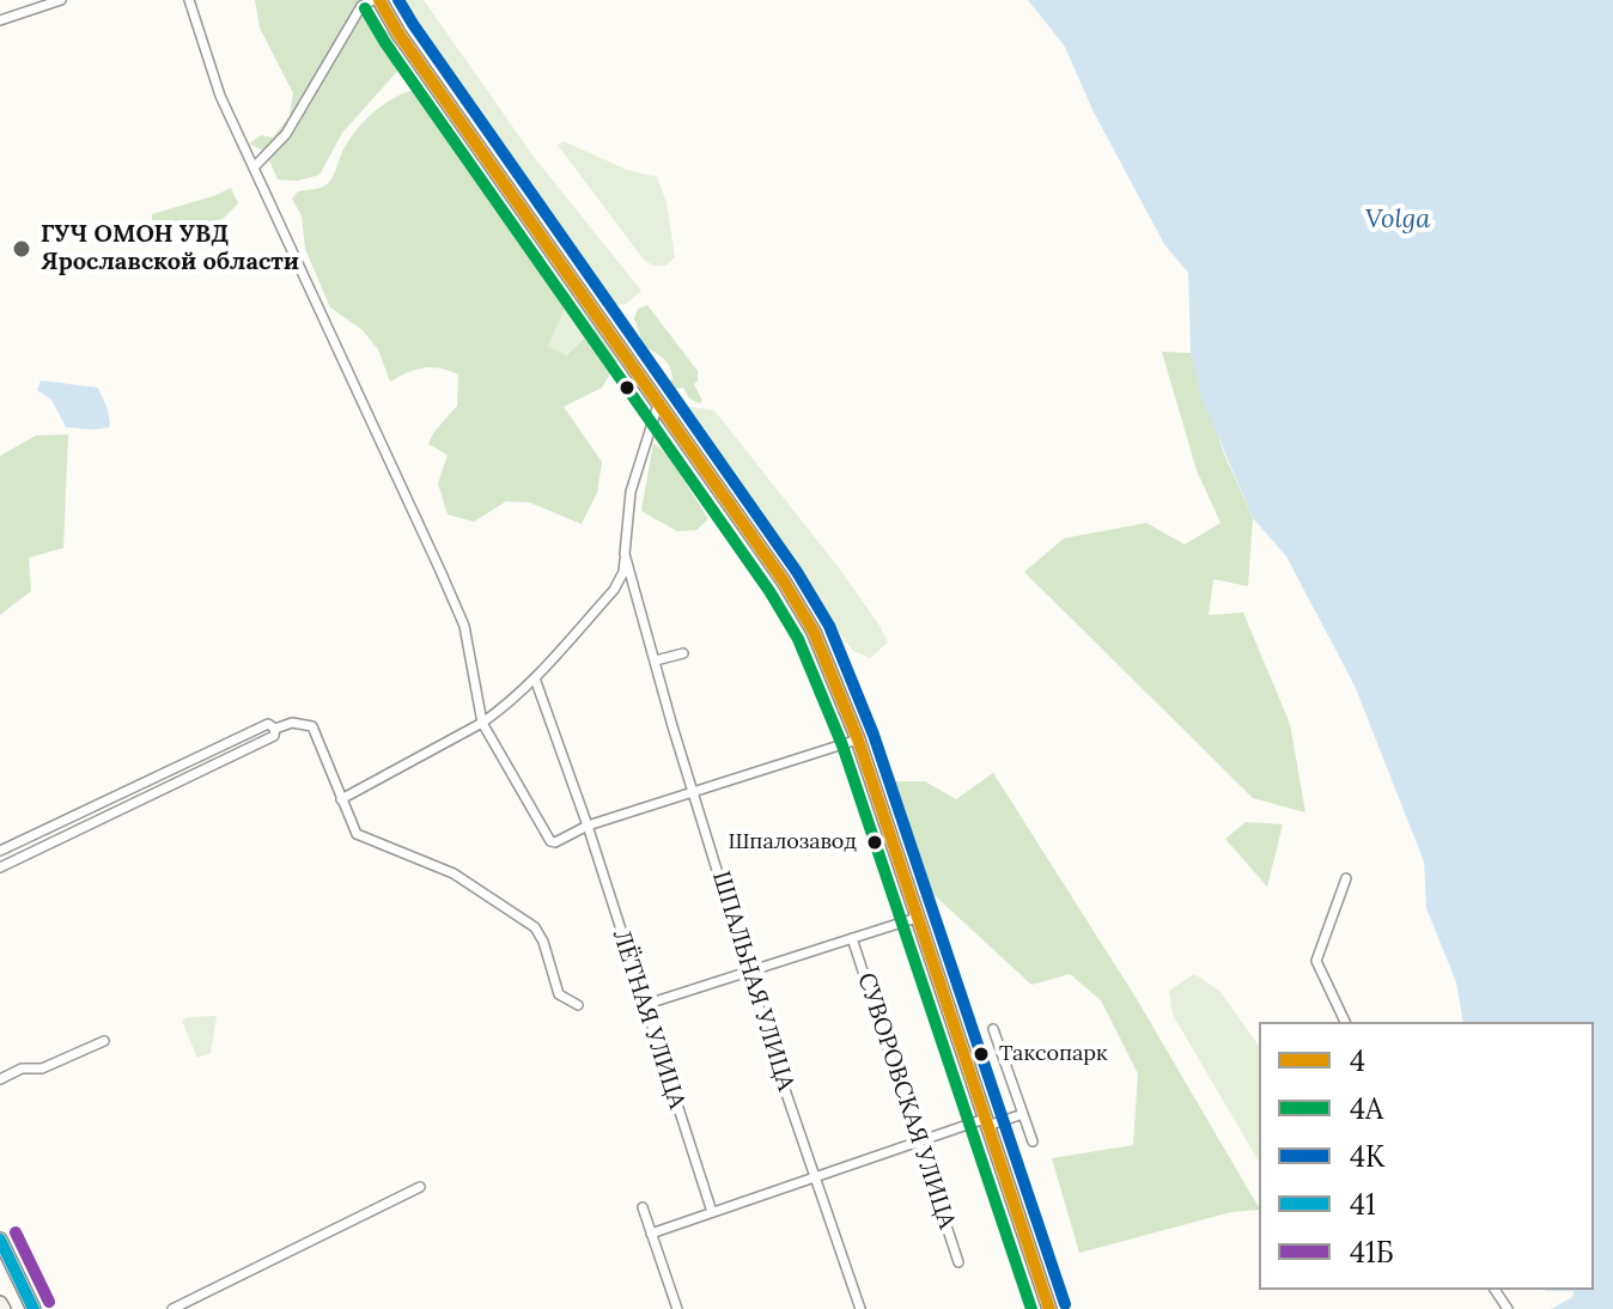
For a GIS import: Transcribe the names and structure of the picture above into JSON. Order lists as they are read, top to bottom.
{
  "streets": {
    "street": ["ШПАЛЬНАЯ УЛИЦА", "ЛЁТНАЯ УЛИЦА", "СУВОРОВСКАЯ УЛИЦА"]
  },
  "water": ["Volga"],
  "places": ["ГУЧ ОМОН УВД Ярославской области", "Шпалозавод", "Таксопарк"],
  "lines": [
    "transit line 4",
    "transit line 4К",
    "transit line 4А",
    "transit line 41Б",
    "transit line 41"
  ],
  "legend": [
    "4",
    "4А",
    "4К",
    "41",
    "41Б"
  ]
}
